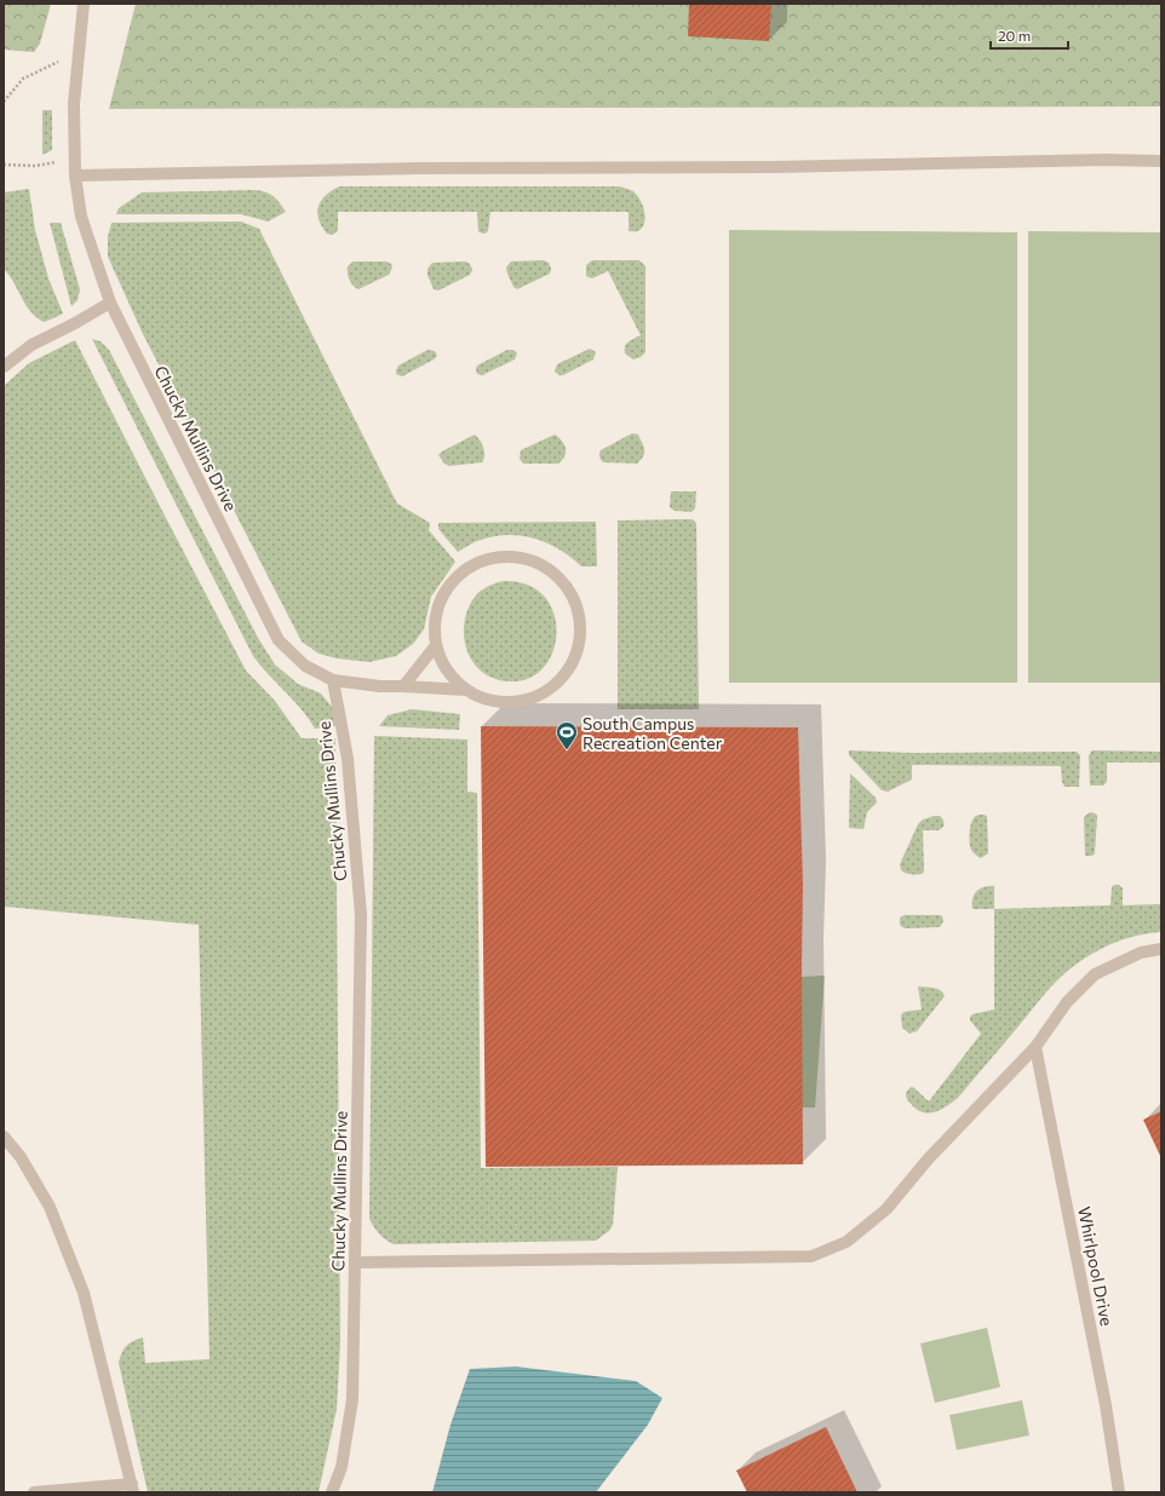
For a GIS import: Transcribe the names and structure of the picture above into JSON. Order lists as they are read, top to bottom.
{
  "streets": {
    "street": ["Chucky Mullins Drive", "Whirlpool Drive"]
  },
  "places": {
    "sports": ["South Campus Recreation Center"]
  },
  "scale_bar": "20 m"
}
